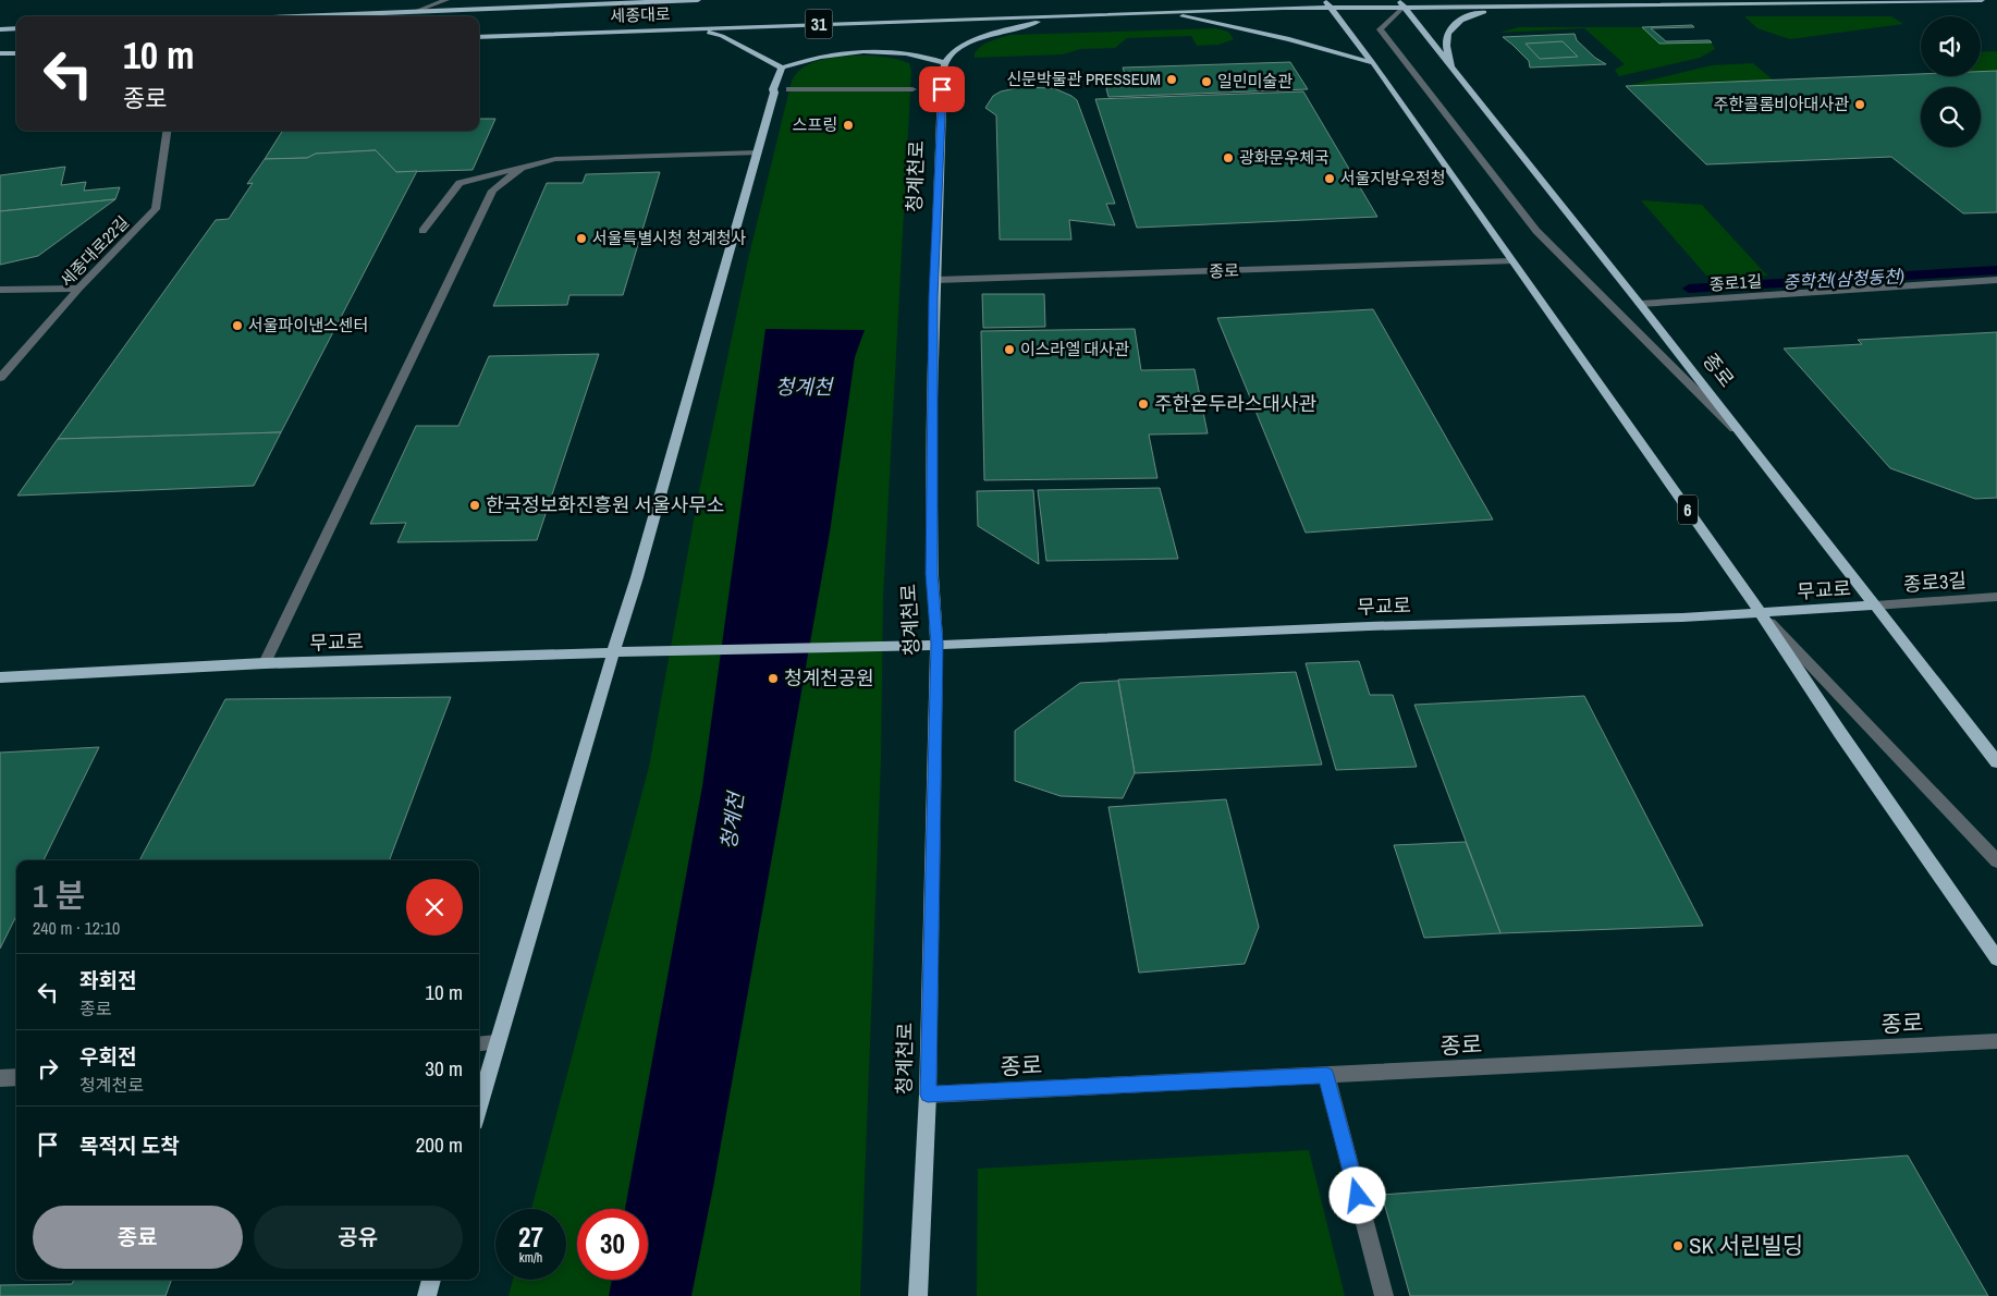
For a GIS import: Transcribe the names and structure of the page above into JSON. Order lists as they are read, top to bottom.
{
  "streets": {
    "main road": [
      "세종대로",
      "31",
      "청계천로",
      "종로",
      "6",
      "무교로"
    ],
    "street": ["세종대로22길", "종로1길", "종로3길"]
  },
  "crossings": [
    ["세종대로", "종로"],
    ["세종대로", "6"],
    ["청계천로", "종로"],
    ["청계천로", "무교로"],
    ["종로", "종로1길"],
    ["종로", "6"],
    ["종로", "종로3길"],
    ["종로", "무교로"],
    ["6", "무교로"],
    ["종로3길", "무교로"]
  ],
  "water": ["중학천(삼청동천)", "청계천"],
  "places": [
    "신문박물관 PRESSEUM",
    "일민미술관",
    "주한콜롬비아대사관",
    "스프링",
    "광화문우체국",
    "서울지방우정청",
    "서울특별시청 청계청사",
    "서울파이낸스센터",
    "이스라엘 대사관",
    "주한온두라스대사관",
    "한국정보화진흥원 서울사무소",
    "청계천공원",
    "SK 서린빌딩"
  ],
  "page": {
    "turn": ["10 m", "종로"],
    "heading": ["1 분", "240 m · 12:10"],
    "list": [
      {
        "name": "좌회전",
        "note": "종로",
        "value": "10 m"
      },
      {
        "name": "우회전",
        "note": "청계천로",
        "value": "30 m"
      },
      {
        "name": "목적지 도착",
        "value": "200 m"
      }
    ],
    "buttons": ["종료", "공유"],
    "speed": "27 km/h",
    "limit": "30"
  }
}
